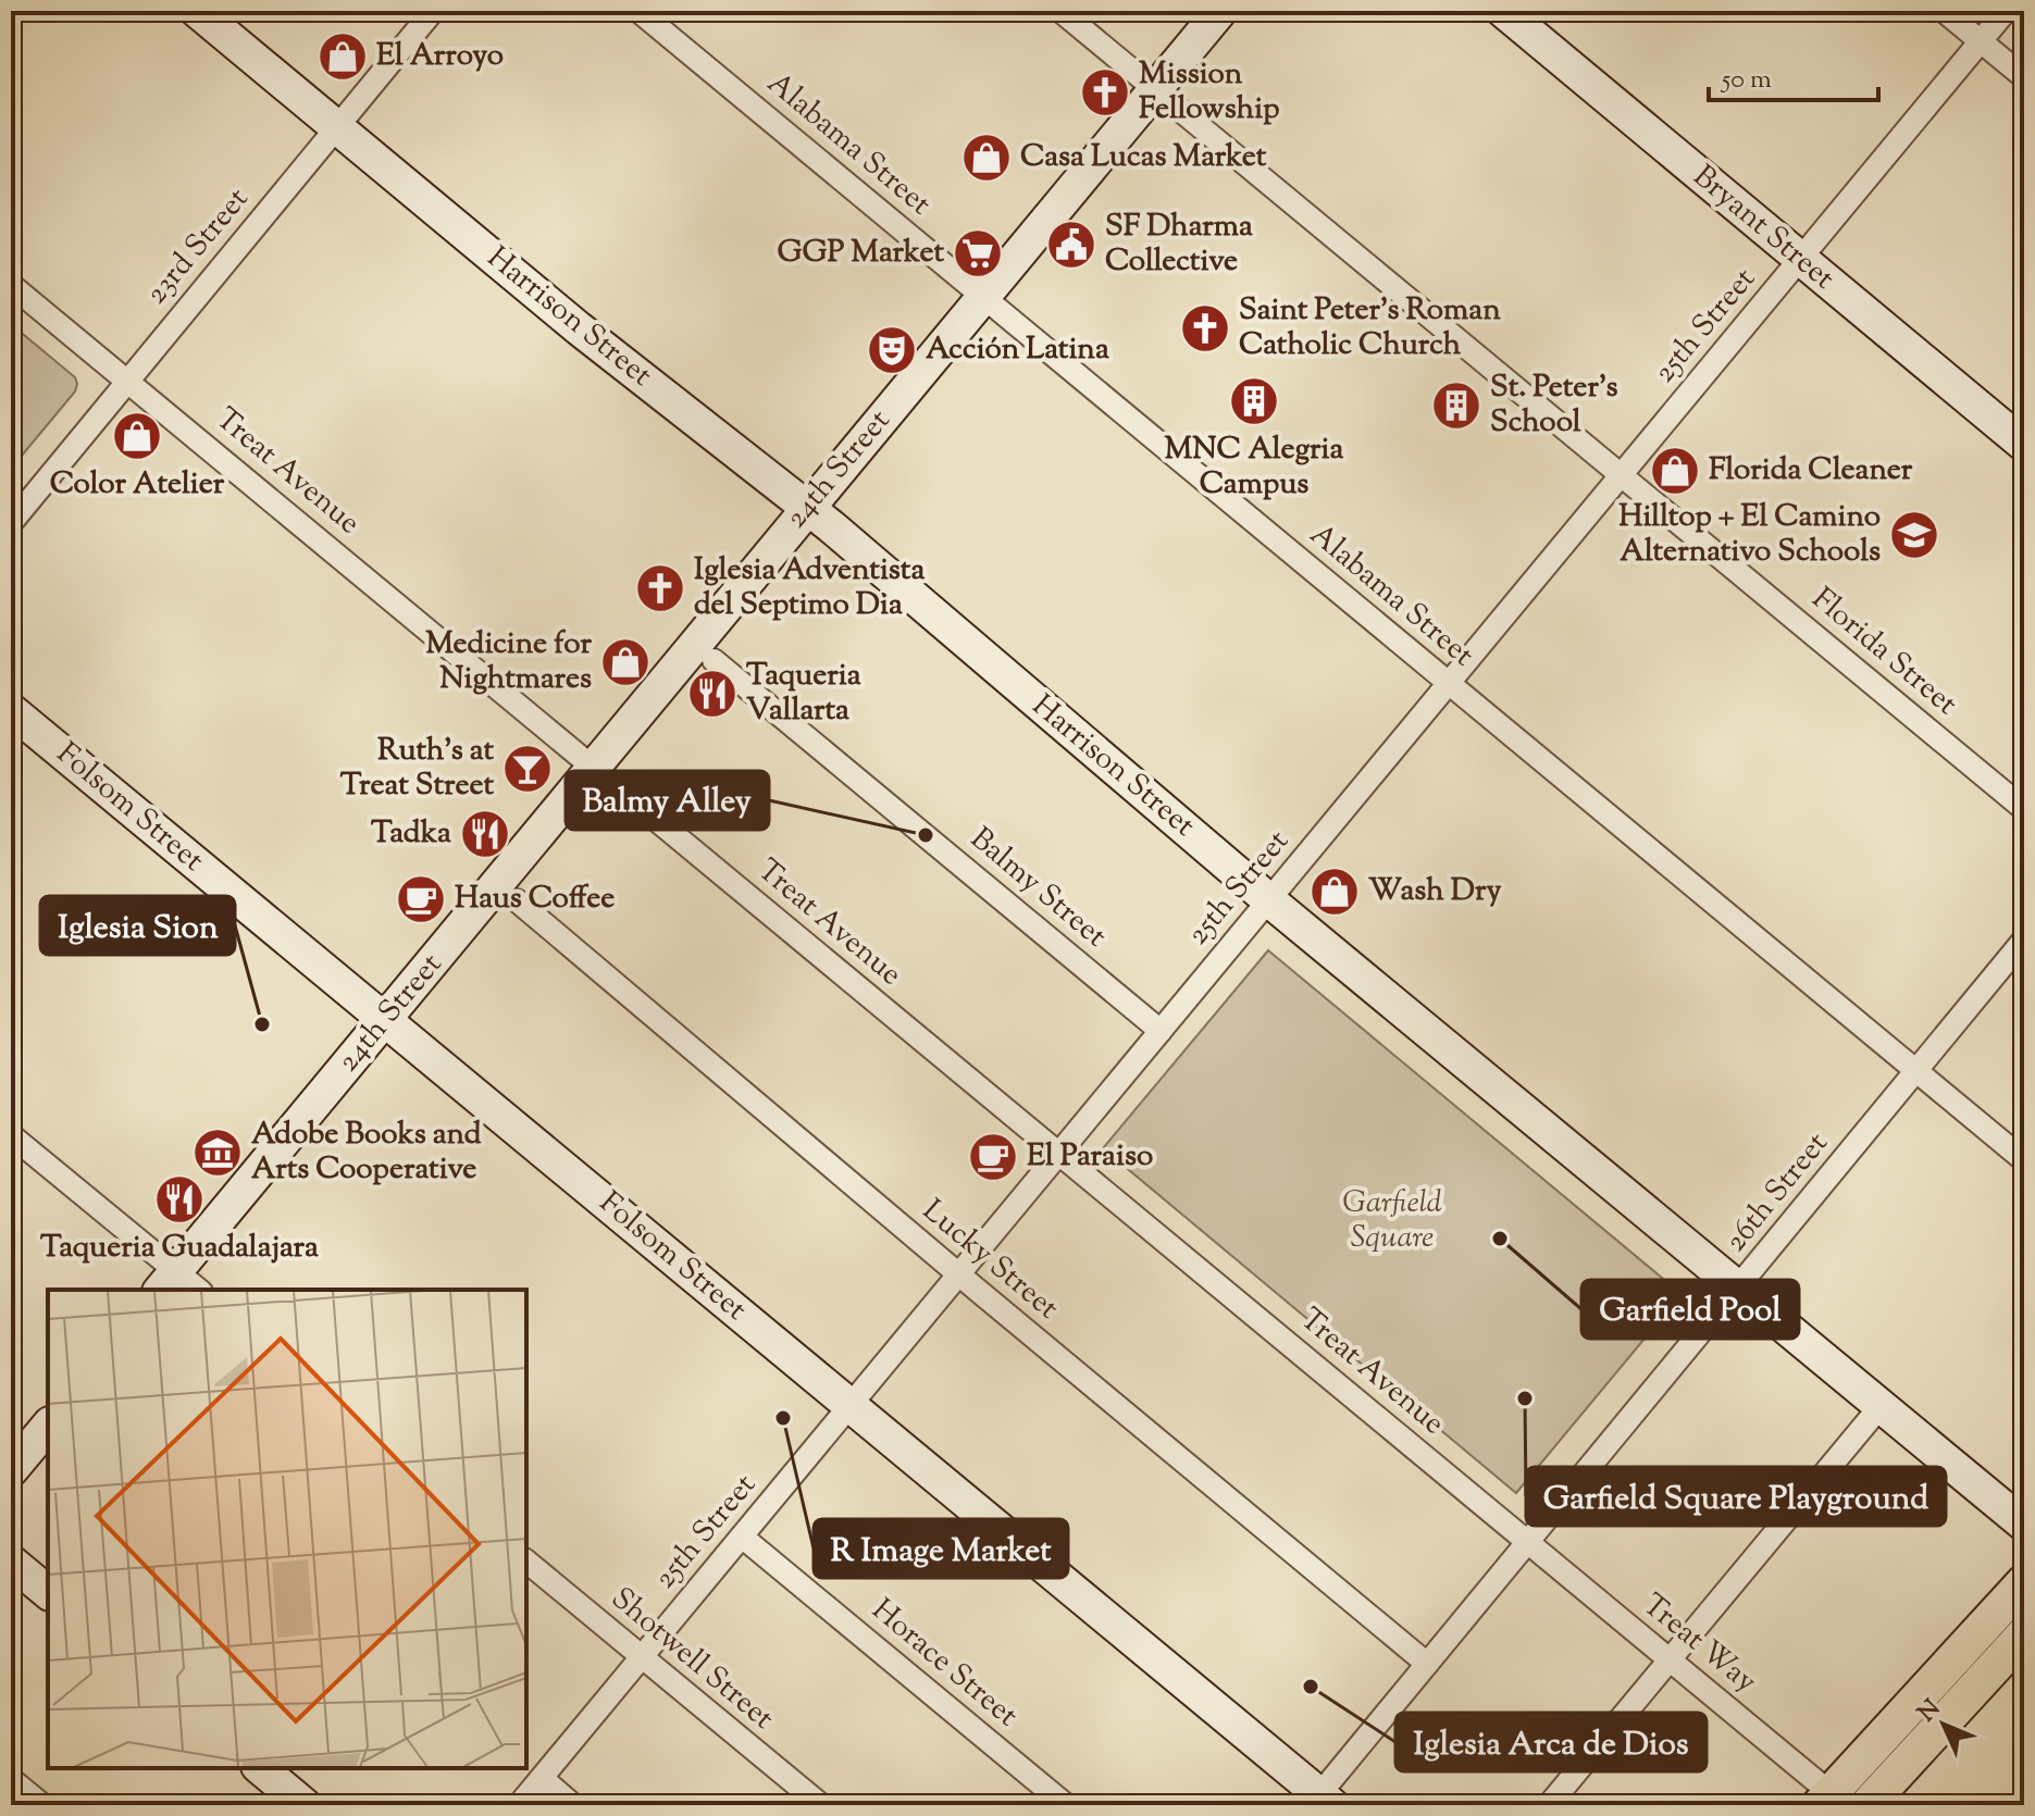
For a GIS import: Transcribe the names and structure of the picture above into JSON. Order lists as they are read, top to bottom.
{
  "streets": {
    "street": [
      "Alabama Street",
      "Bryant Street",
      "23rd Street",
      "Harrison Street",
      "25th Street",
      "24th Street",
      "Treat Avenue",
      "Florida Street",
      "Folsom Street",
      "Balmy Street",
      "26th Street",
      "Lucky Street",
      "Treat Way",
      "Shotwell Street",
      "Horace Street"
    ]
  },
  "crossings": [
    ["Alabama Street", "25th Street"],
    ["Alabama Street", "24th Street"],
    ["Alabama Street", "26th Street"],
    ["Bryant Street", "25th Street"],
    ["23rd Street", "Harrison Street"],
    ["23rd Street", "Treat Avenue"],
    ["Harrison Street", "25th Street"],
    ["Harrison Street", "24th Street"],
    ["Harrison Street", "26th Street"],
    ["25th Street", "Treat Avenue"],
    ["25th Street", "Florida Street"],
    ["25th Street", "Folsom Street"],
    ["25th Street", "Balmy Street"],
    ["25th Street", "Lucky Street"],
    ["25th Street", "Shotwell Street"],
    ["25th Street", "Horace Street"],
    ["24th Street", "Treat Avenue"],
    ["24th Street", "Florida Street"],
    ["24th Street", "Folsom Street"],
    ["Treat Avenue", "26th Street"],
    ["Treat Avenue", "Treat Way"],
    ["Folsom Street", "26th Street"],
    ["26th Street", "Lucky Street"],
    ["26th Street", "Treat Way"]
  ],
  "parks": ["Garfield Square"],
  "places": {
    "shop": [
      "El Arroyo",
      "Casa Lucas Market",
      "Color Atelier",
      "Florida Cleaner",
      "Medicine for Nightmares",
      "Wash Dry"
    ],
    "church": ["Mission Fellowship", "Saint Peter's Roman Catholic Church", "Iglesia Adventista del Septimo Dia"],
    "public building": ["SF Dharma Collective"],
    "supermarket": ["GGP Market"],
    "theatre": ["Acción Latina"],
    "building": ["MNC Alegria Campus", "St. Peter's School"],
    "school or university": ["Hilltop + El Camino Alternativo Schools"],
    "restaurant": ["Taqueria Vallarta", "Tadka", "Taqueria Guadalajara"],
    "bar": ["Ruth’s at Treat Street"],
    "other": [
      "Balmy Alley",
      "Iglesia Sion",
      "Garfield Pool",
      "Garfield Square Playground",
      "R Image Market",
      "Iglesia Arca de Dios"
    ],
    "cafe": ["Haus Coffee", "El Paraiso"],
    "museum": ["Adobe Books and Arts Cooperative"]
  },
  "scale_bar": "50 m",
  "north": "top left"
}
